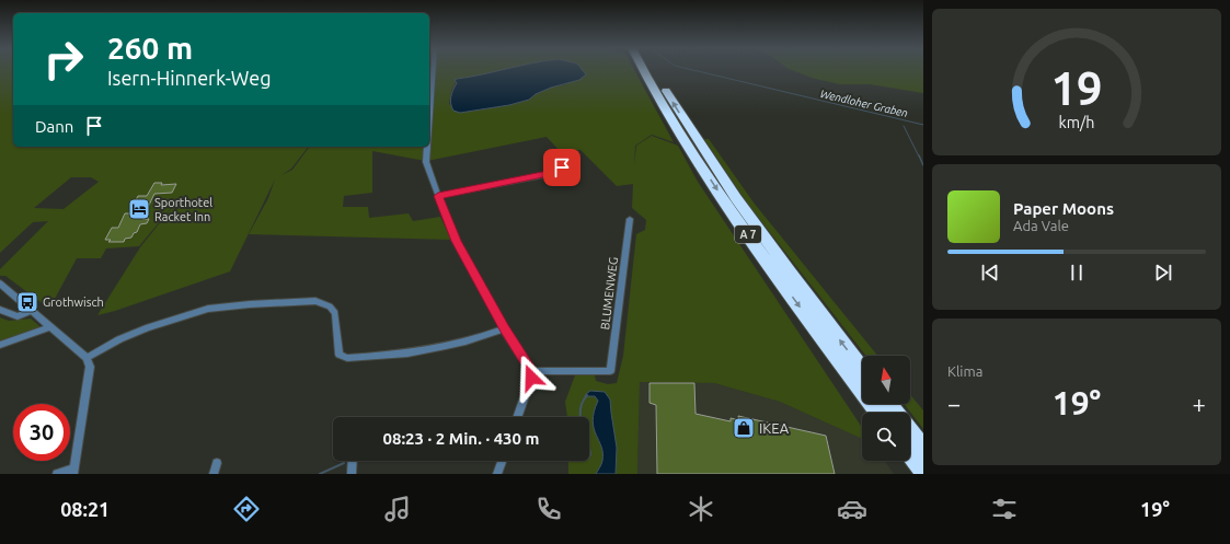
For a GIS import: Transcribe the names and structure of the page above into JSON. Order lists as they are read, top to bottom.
{
  "streets": {
    "highway": ["A 7"],
    "street": ["BLUMENWEG"]
  },
  "water": ["Wendloher Graben"],
  "places": {
    "hotel": ["Sporthotel Racket Inn"],
    "bus stop": ["Grothwisch"],
    "shop": ["IKEA"]
  },
  "north": "top",
  "page": {
    "turn": ["260 m", "Isern-Hinnerk-Weg"],
    "then": "Dann",
    "song": ["Paper Moons", "Ada Vale"],
    "tile": "Klima",
    "heat": ["−", "19°", "+"],
    "limit": "30",
    "trip": "08:23 · 2 Min. · 430 m",
    "tabs": ["08:21", "19°"],
    "gauge": ["19", "km/h"]
  }
}
